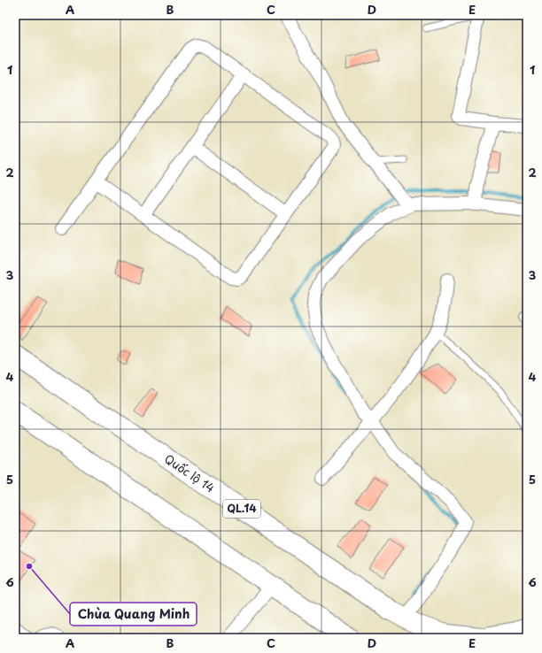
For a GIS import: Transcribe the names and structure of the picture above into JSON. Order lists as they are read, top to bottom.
{
  "streets": {
    "main road": ["Quốc lộ 14", "QL.14"]
  },
  "crossings": [
    ["Quốc lộ 14", "QL.14"]
  ],
  "places": ["Chùa Quang Minh"],
  "grid": {
    "columns": [
      "A",
      "B",
      "C",
      "D",
      "E"
    ],
    "rows": [
      "1",
      "2",
      "3",
      "4",
      "5",
      "6"
    ]
  }
}
